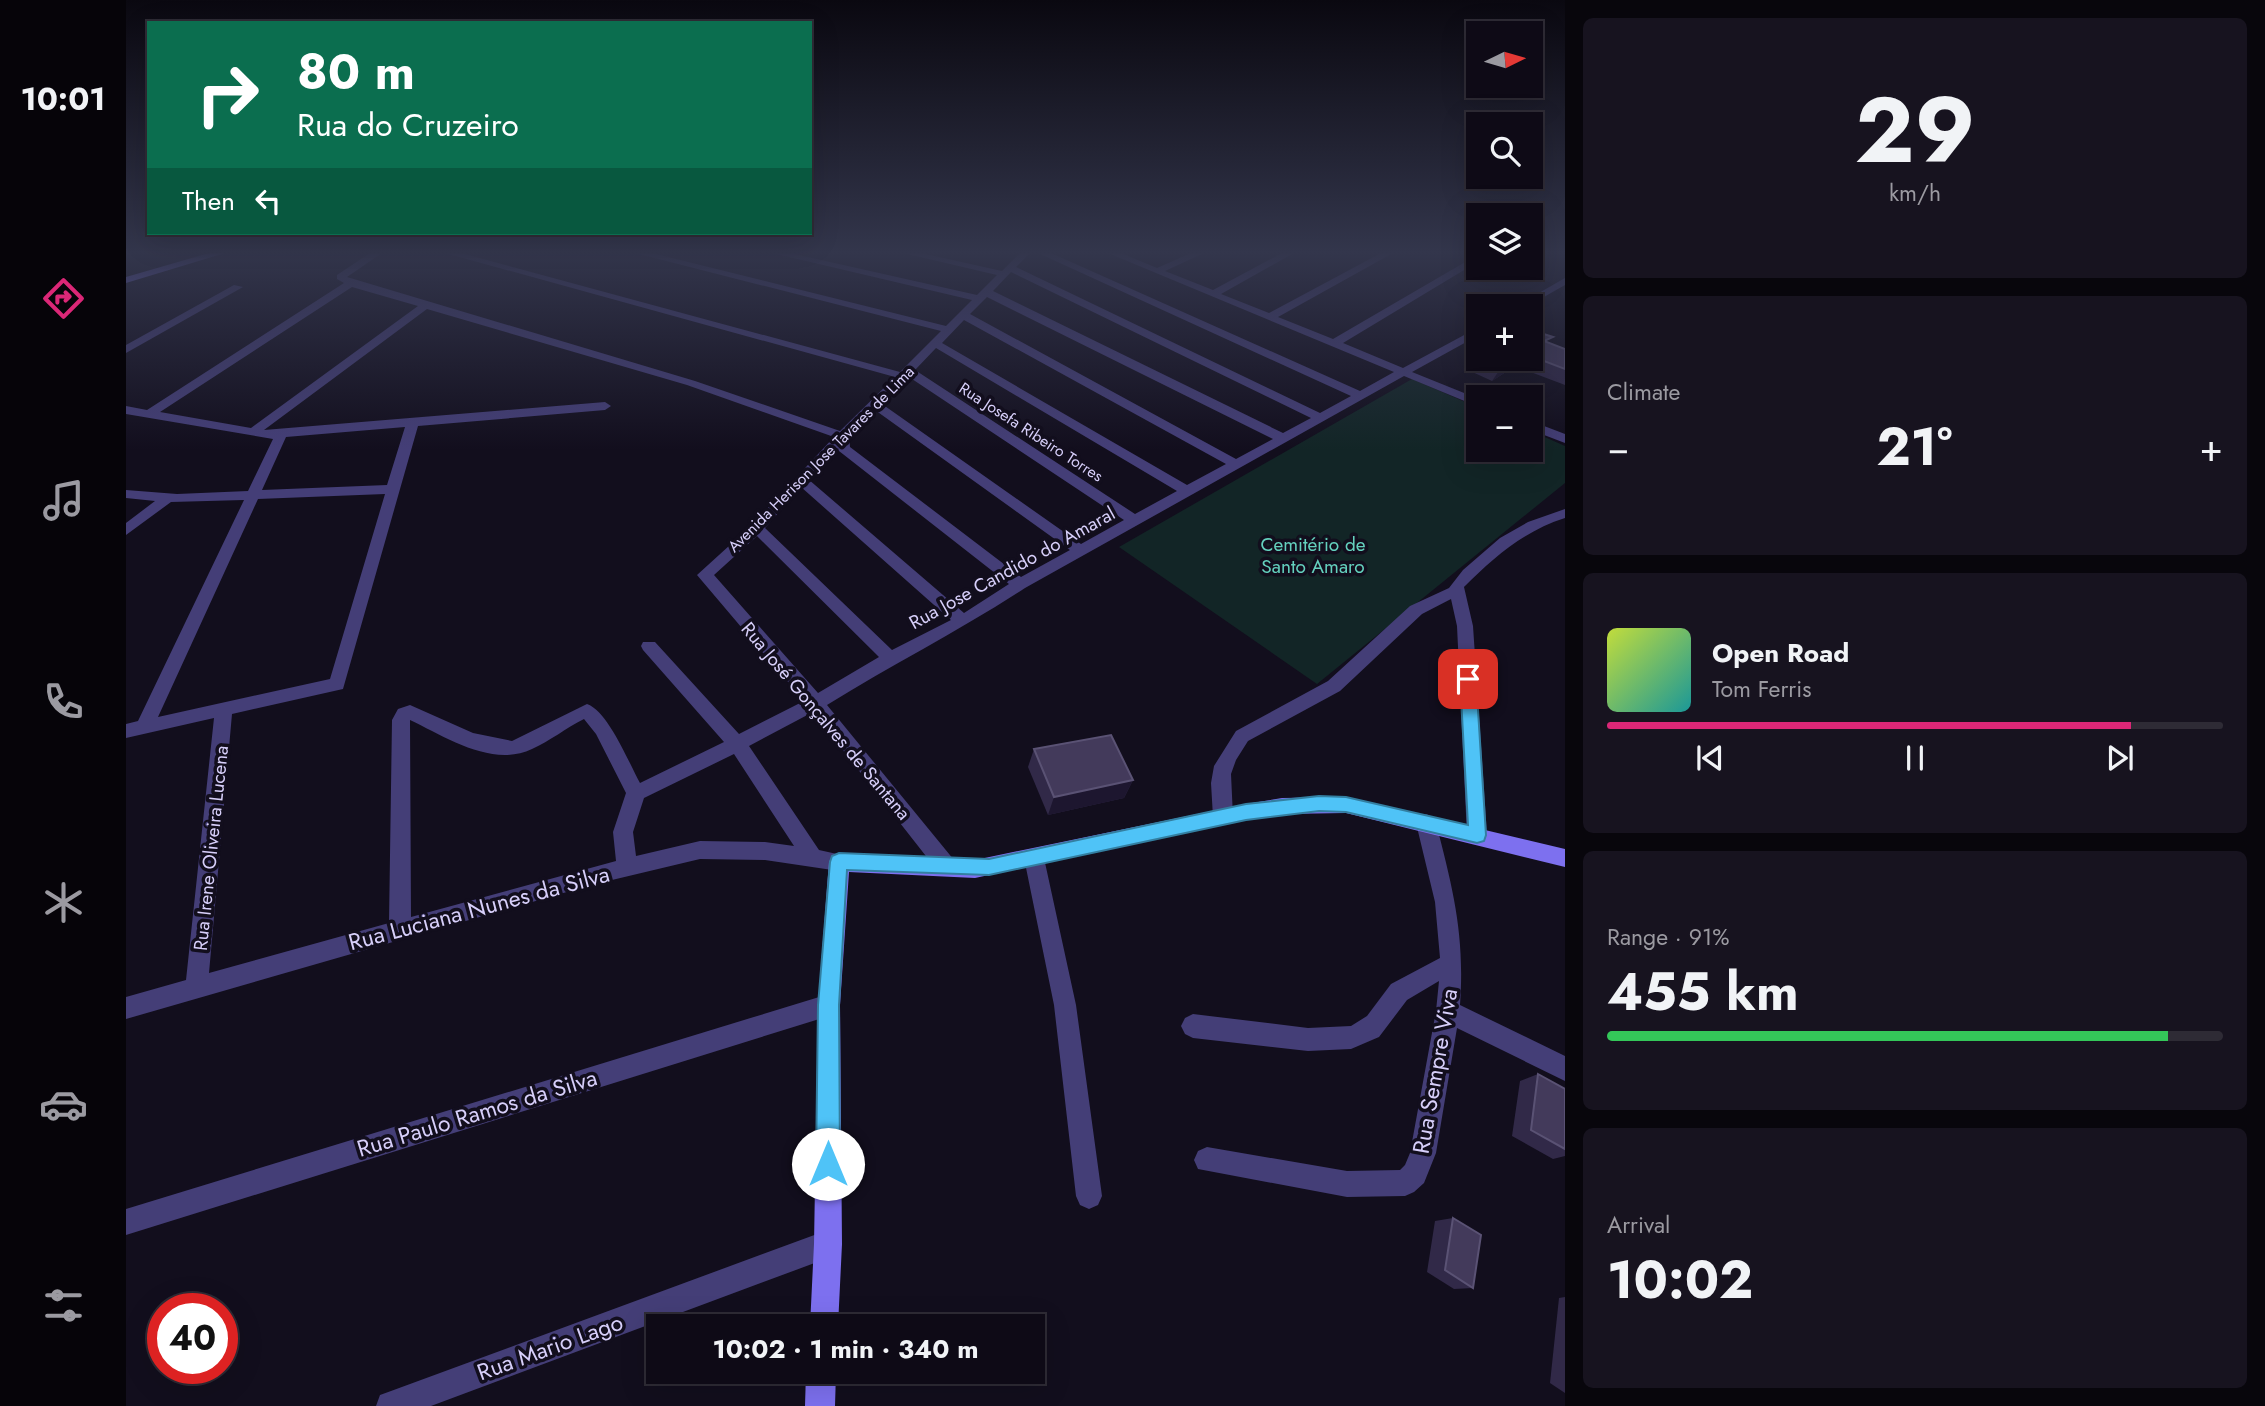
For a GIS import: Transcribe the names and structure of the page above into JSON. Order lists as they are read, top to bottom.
{
  "streets": {
    "street": [
      "Rua Josefa Ribeiro Torres",
      "Avenida Herison Jose Tavares de Lima",
      "Rua Jose Candido do Amaral",
      "Rua José Gonçalves de Santana",
      "Rua Irene Oliveira Lucena",
      "Rua Luciana Nunes da Silva",
      "Rua Sempre Viva",
      "Rua Paulo Ramos da Silva",
      "Rua Mario Lago"
    ]
  },
  "crossings": [
    ["Rua Josefa Ribeiro Torres", "Avenida Herison Jose Tavares de Lima"],
    ["Rua Josefa Ribeiro Torres", "Rua Jose Candido do Amaral"],
    ["Avenida Herison Jose Tavares de Lima", "Rua José Gonçalves de Santana"],
    ["Rua Jose Candido do Amaral", "Rua José Gonçalves de Santana"],
    ["Rua Irene Oliveira Lucena", "Rua Luciana Nunes da Silva"]
  ],
  "parks": ["Cemitério de Santo Amaro"],
  "north": "right",
  "page": {
    "tabs": "10:01",
    "tile": [
      ["29", "km/h"],
      "Climate",
      ["Range · 91%", "455 km"],
      ["Arrival", "10:02"]
    ],
    "map_buttons": ["+", "−"],
    "turn": ["80 m", "Rua do Cruzeiro"],
    "then": "Then",
    "heat": ["−", "21°", "+"],
    "song": ["Open Road", "Tom Ferris"],
    "limit": "40",
    "trip": "10:02 · 1 min · 340 m"
  }
}
